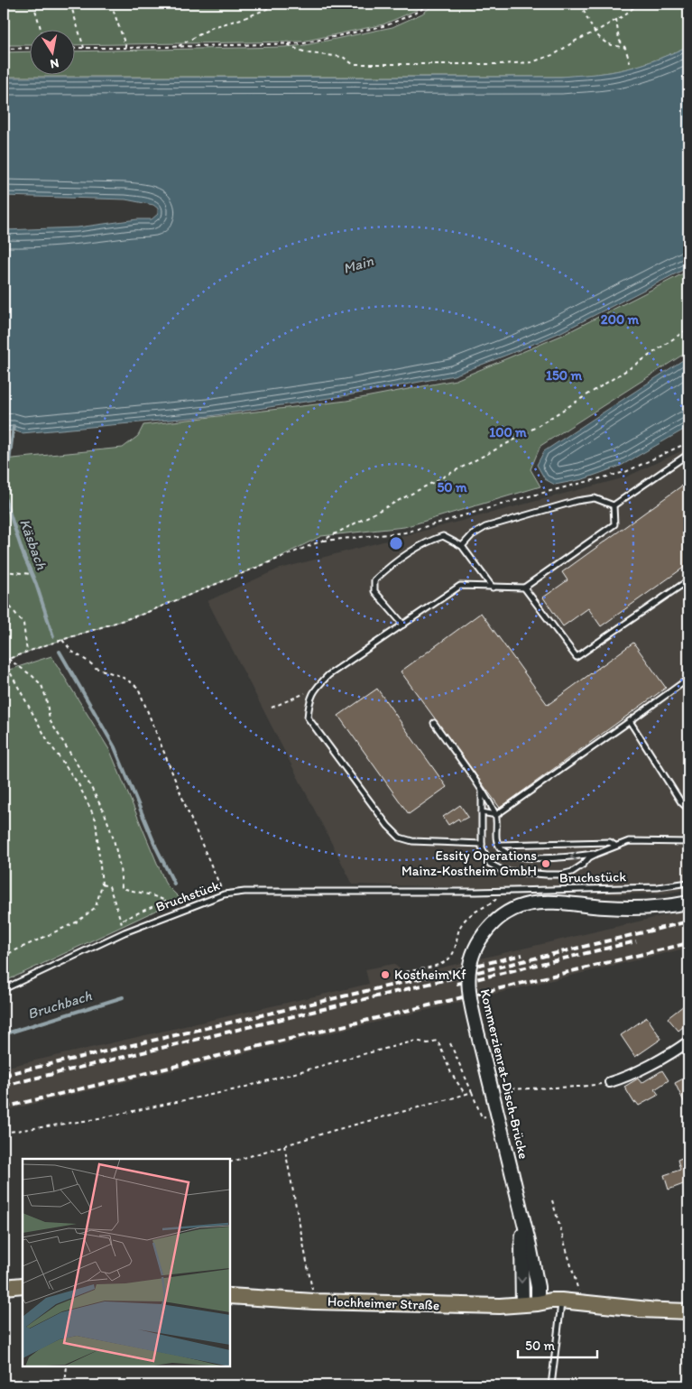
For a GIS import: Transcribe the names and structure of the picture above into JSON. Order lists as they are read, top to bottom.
{
  "streets": {
    "main road": ["Hochheimer Straße"],
    "street": ["Kommerzienrat-Disch-Brücke"],
    "lane": ["Bruchstück"]
  },
  "crossings": [
    ["Kommerzienrat-Disch-Brücke", "Hochheimer Straße"]
  ],
  "water": ["Main", "Käsbach", "Bruchbach"],
  "places": ["Essity Operations Mainz-Kostheim GmbH", "Kostheim Kf"],
  "scale_bar": "50 m",
  "north": "bottom",
  "rings": [
    "200 m",
    "150 m",
    "100 m",
    "50 m"
  ]
}
